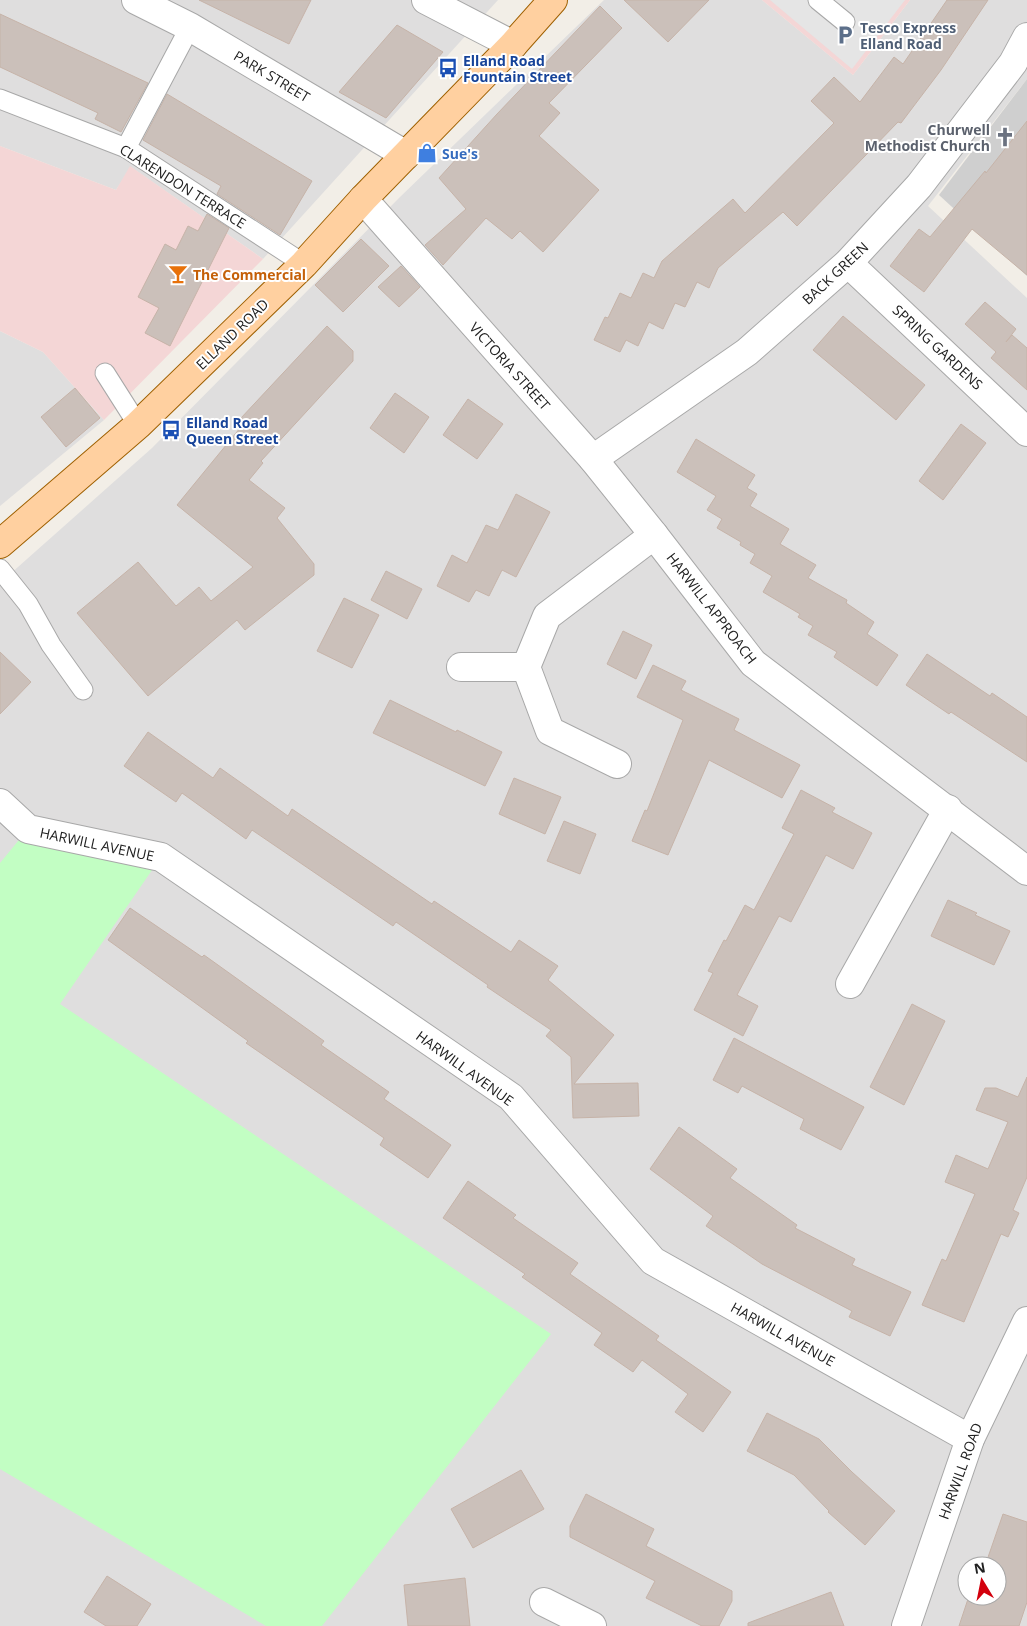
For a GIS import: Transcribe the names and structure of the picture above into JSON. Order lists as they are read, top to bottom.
{
  "streets": {
    "main road": ["ELLAND ROAD"],
    "street": [
      "PARK STREET",
      "BACK GREEN",
      "SPRING GARDENS",
      "VICTORIA STREET",
      "HARWILL APPROACH",
      "HARWILL AVENUE",
      "HARWILL ROAD"
    ],
    "lane": ["CLARENDON TERRACE"]
  },
  "crossings": [
    ["PARK STREET", "ELLAND ROAD"],
    ["CLARENDON TERRACE", "ELLAND ROAD"],
    ["BACK GREEN", "SPRING GARDENS"],
    ["BACK GREEN", "VICTORIA STREET"],
    ["ELLAND ROAD", "VICTORIA STREET"],
    ["VICTORIA STREET", "HARWILL APPROACH"],
    ["HARWILL AVENUE", "HARWILL ROAD"]
  ],
  "places": {
    "parking": ["Tesco Express Elland Road"],
    "bus stop": ["Elland Road Fountain Street", "Elland Road Queen Street"],
    "church": ["Churwell Methodist Church"],
    "shop": ["Sue's"],
    "bar": ["The Commercial"]
  },
  "north": "top"
}
